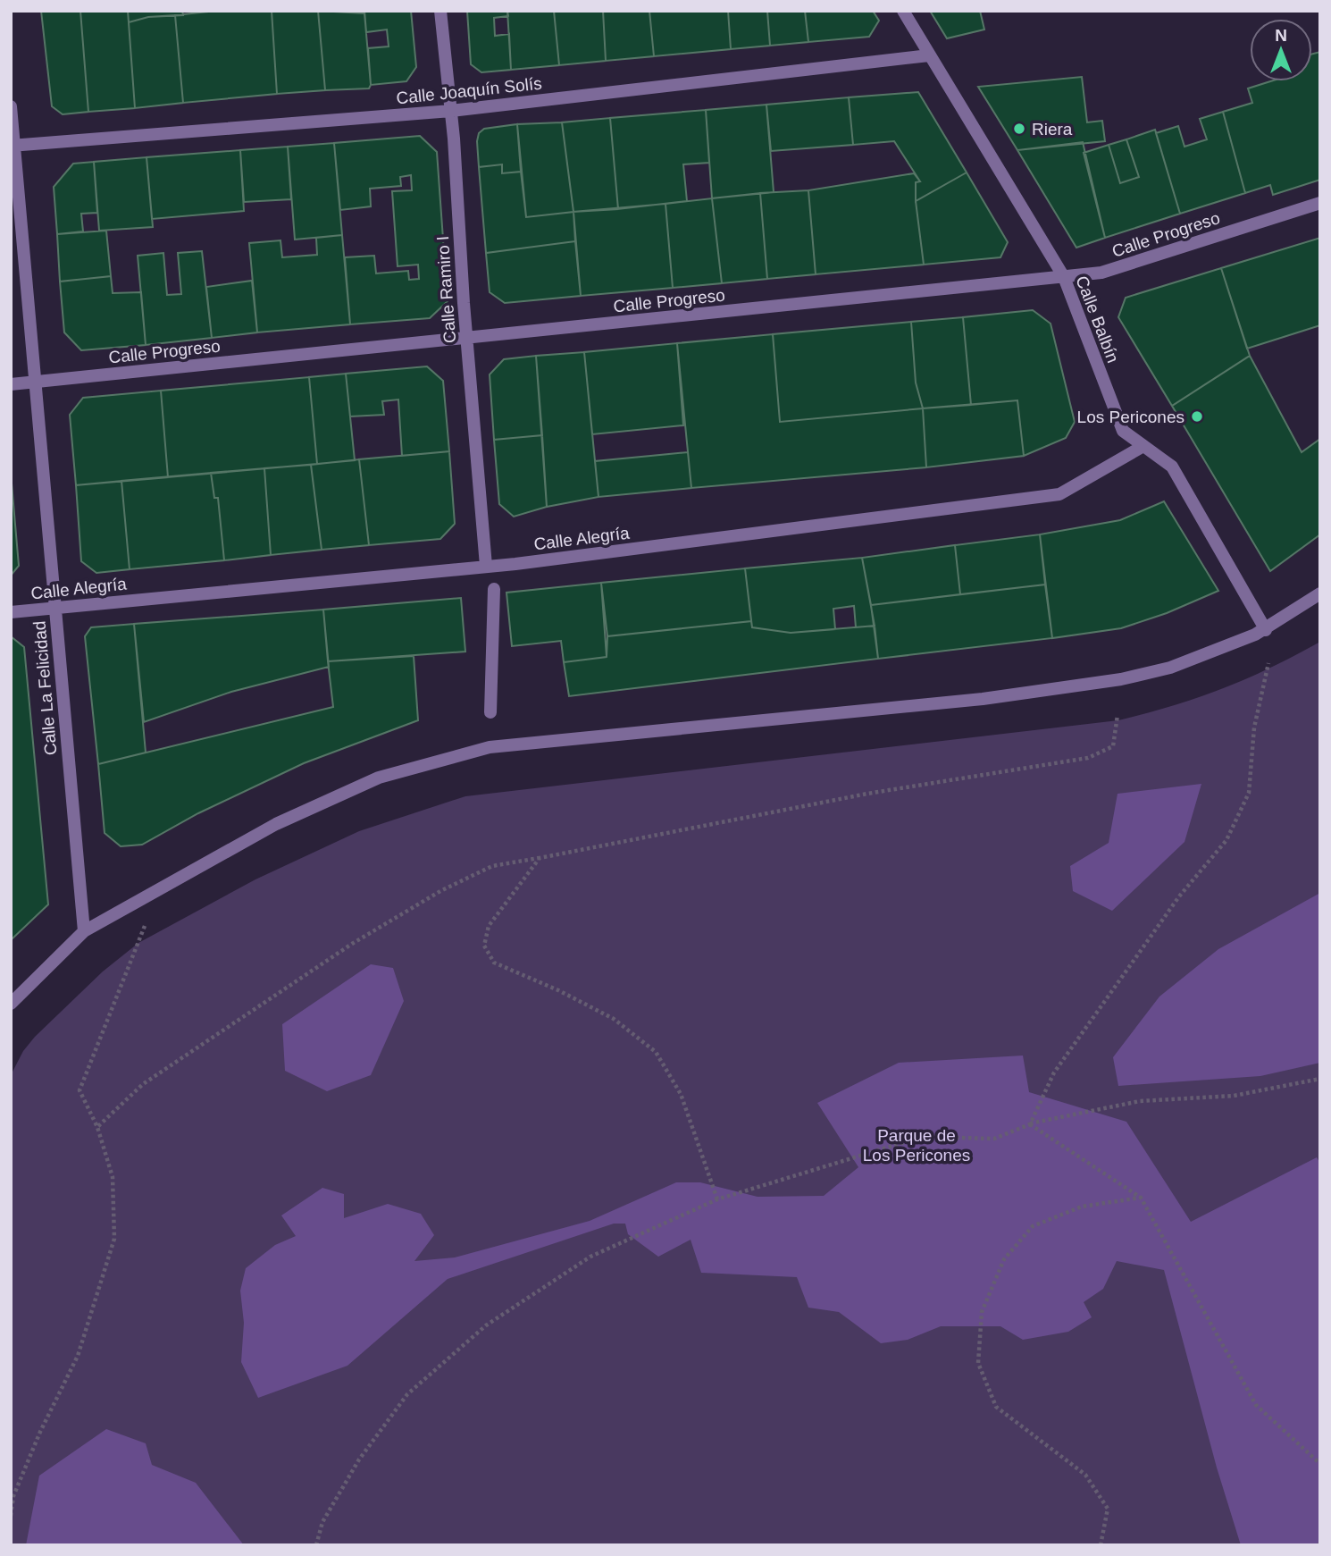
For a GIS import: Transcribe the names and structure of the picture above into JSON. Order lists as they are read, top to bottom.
{
  "streets": {
    "street": [
      "Calle Joaquín Solís",
      "Calle Progreso",
      "Calle Ramiro I",
      "Calle Balbín",
      "Calle Alegría",
      "Calle La Felicidad"
    ]
  },
  "crossings": [
    ["Calle Joaquín Solís", "Calle Ramiro I"],
    ["Calle Joaquín Solís", "Calle Balbín"],
    ["Calle Joaquín Solís", "Calle La Felicidad"],
    ["Calle Progreso", "Calle Ramiro I"],
    ["Calle Progreso", "Calle Balbín"],
    ["Calle Progreso", "Calle La Felicidad"],
    ["Calle Ramiro I", "Calle Alegría"],
    ["Calle Balbín", "Calle Alegría"],
    ["Calle Alegría", "Calle La Felicidad"]
  ],
  "parks": ["Parque de Los Pericones"],
  "places": ["Riera", "Los Pericones"],
  "north": "top"
}
